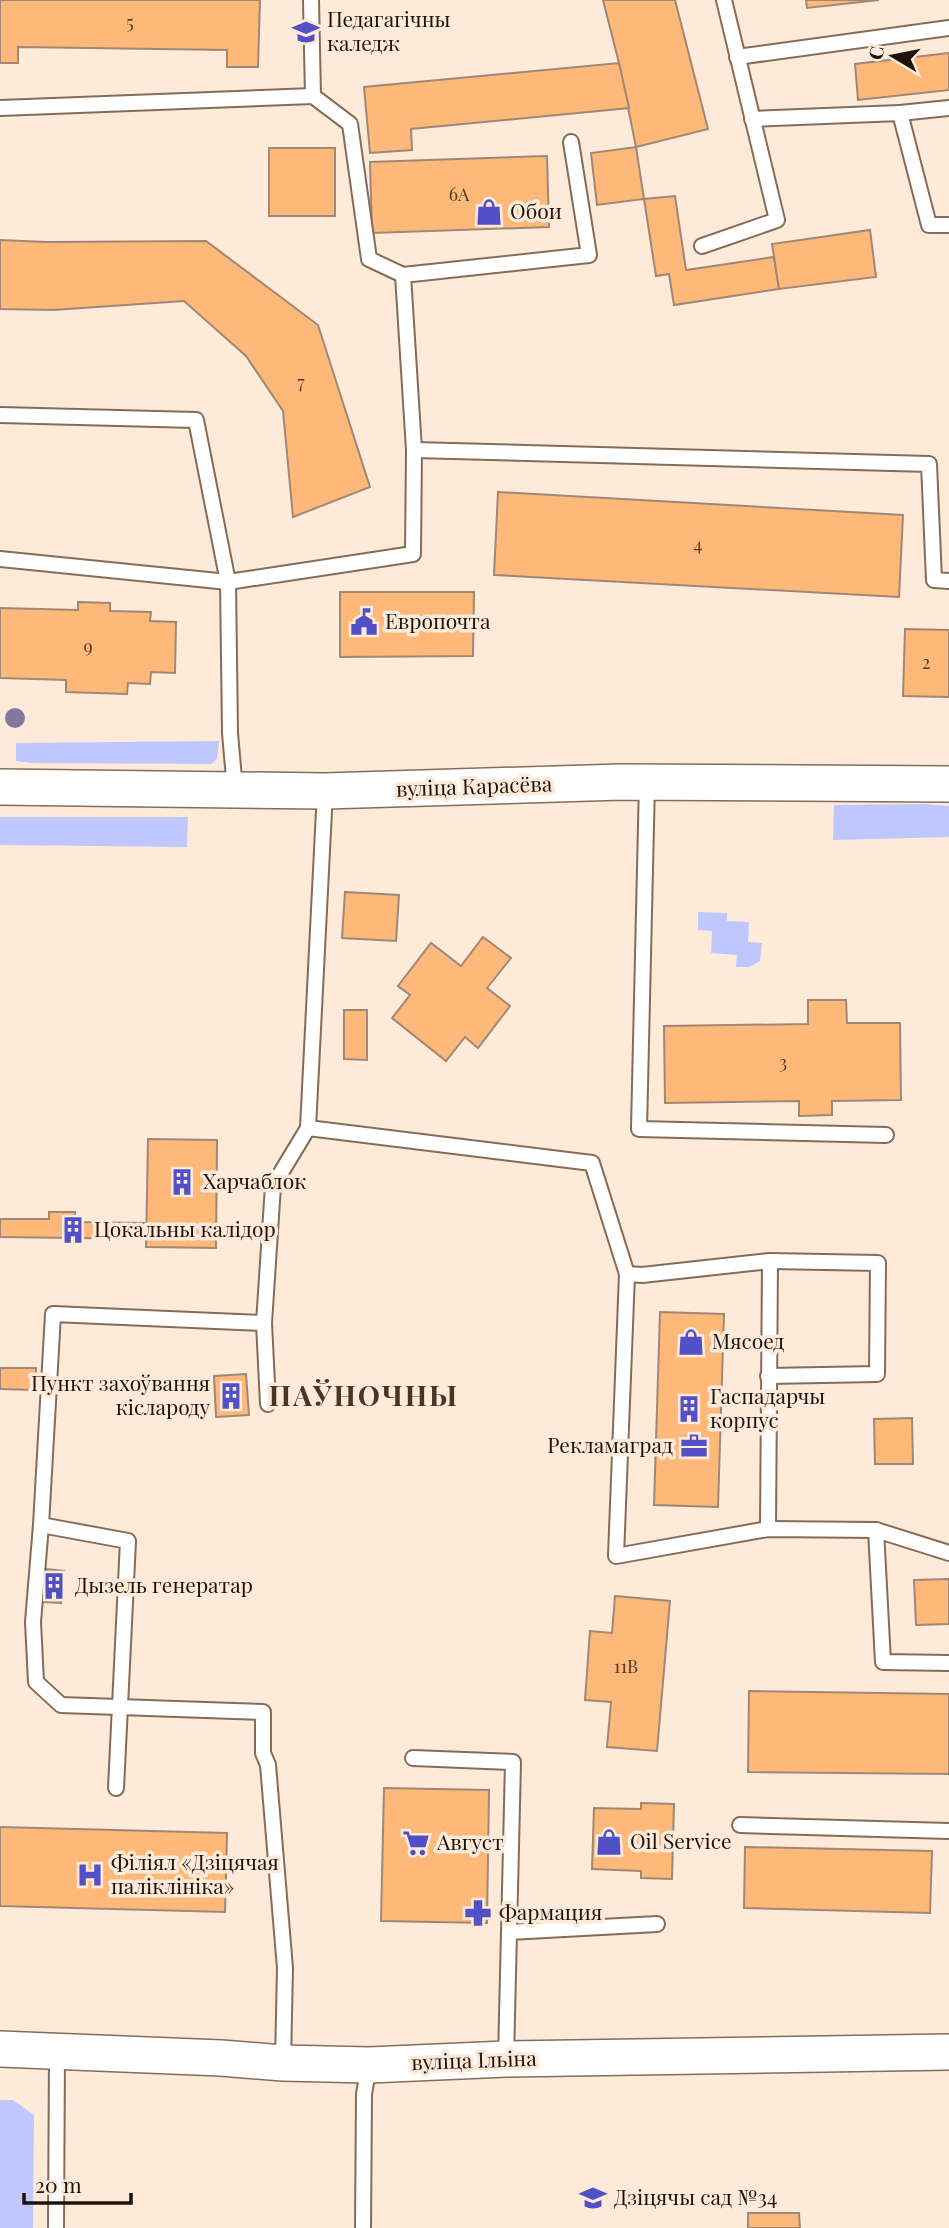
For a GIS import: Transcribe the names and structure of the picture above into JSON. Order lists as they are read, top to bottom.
{
  "streets": {
    "street": ["вуліца Карасёва", "вуліца Ільіна"]
  },
  "districts": ["ПАЎНОЧНЫ"],
  "places": {
    "school or university": ["Педагагічны каледж", "Дзіцячы сад №34"],
    "shop": ["Обои", "Мясоед", "Oil Service"],
    "public building": ["Европочта"],
    "building": [
      "Харчаблок",
      "Цокальны калідор",
      "Пункт захоўвання кіслароду",
      "Гаспадарчы корпус",
      "Дызель генератар"
    ],
    "office": ["Рекламаград"],
    "supermarket": ["Август"],
    "hospital": ["Філіял «Дзіцячая паліклініка»"],
    "pharmacy": ["Фармация"]
  },
  "house_numbers": [
    "5",
    "6А",
    "7",
    "4",
    "9",
    "2",
    "3",
    "11В"
  ],
  "scale_bar": "20 m",
  "north": "left"
}
